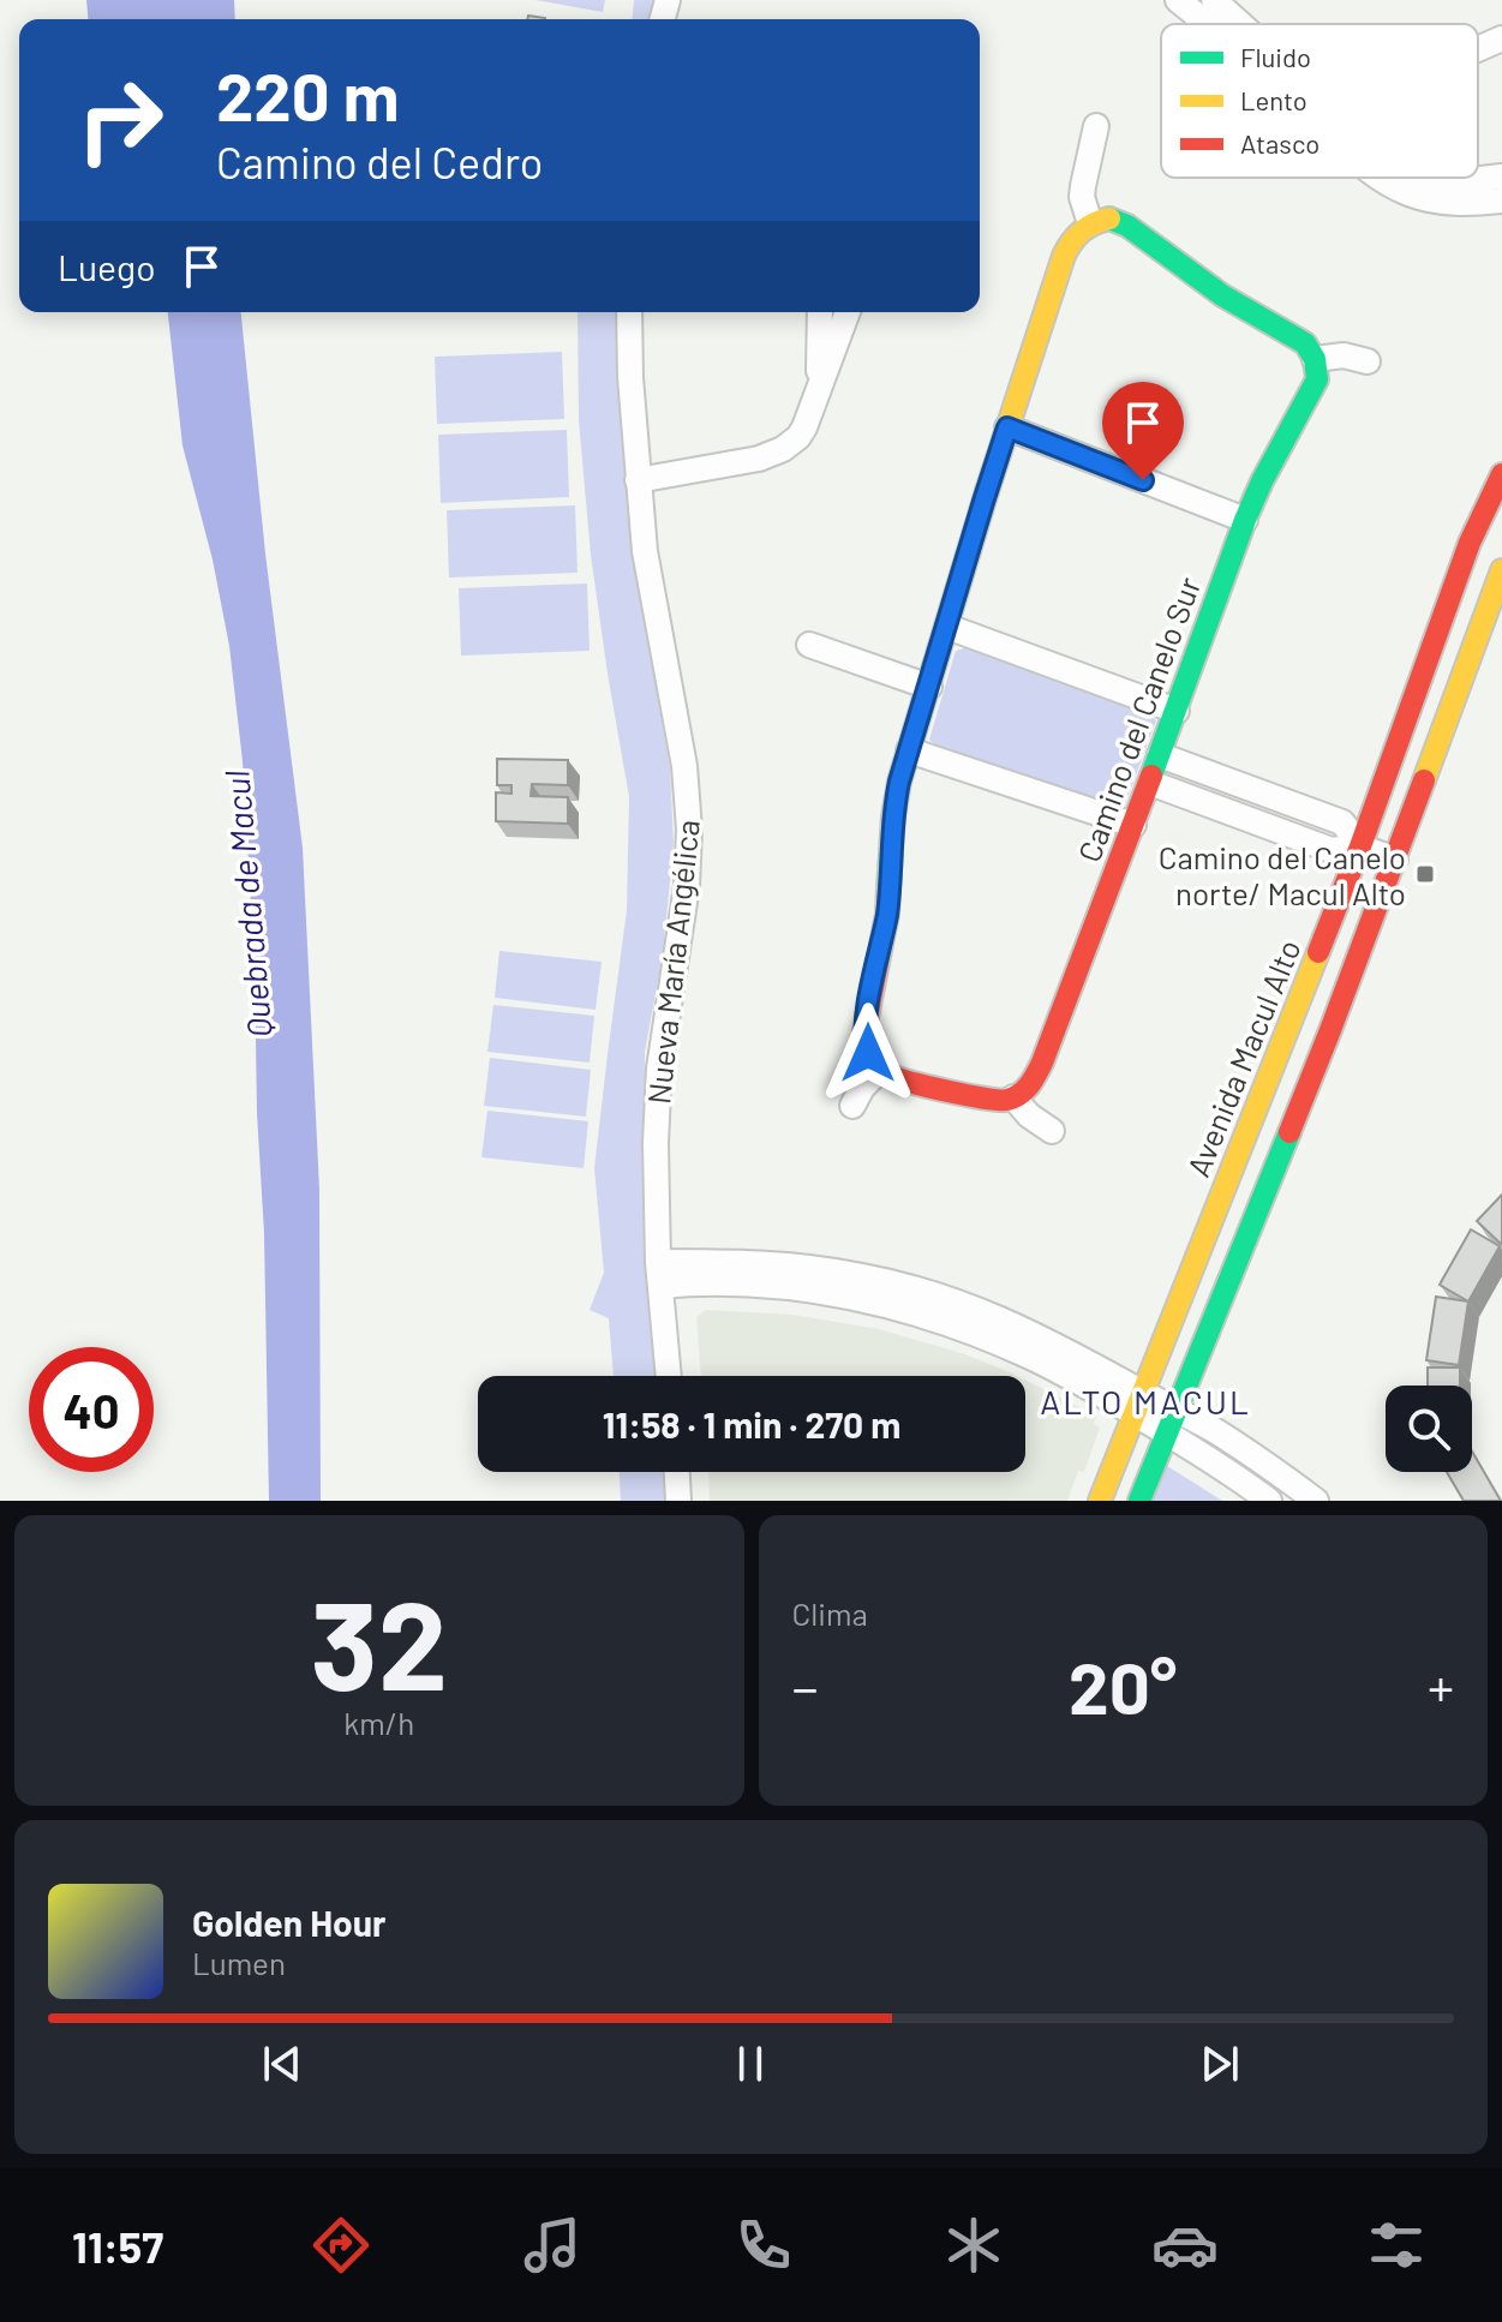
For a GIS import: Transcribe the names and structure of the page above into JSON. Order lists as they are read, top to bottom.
{
  "streets": {
    "street": ["Camino del Canelo Sur", "Nueva María Angélica", "Avenida Macul Alto"]
  },
  "districts": ["ALTO MACUL"],
  "water": ["Quebrada de Macul"],
  "places": {
    "transit": ["Camino del Canelo norte/ Macul Alto"]
  },
  "legend": ["Fluido", "Lento", "Atasco"],
  "page": {
    "turn": ["220 m", "Camino del Cedro"],
    "then": "Luego",
    "limit": "40",
    "trip": "11:58 · 1 min · 270 m",
    "tile": [
      ["32", "km/h"],
      "Clima"
    ],
    "heat": ["−", "20°", "+"],
    "song": ["Golden Hour", "Lumen"],
    "tabs": "11:57"
  }
}
